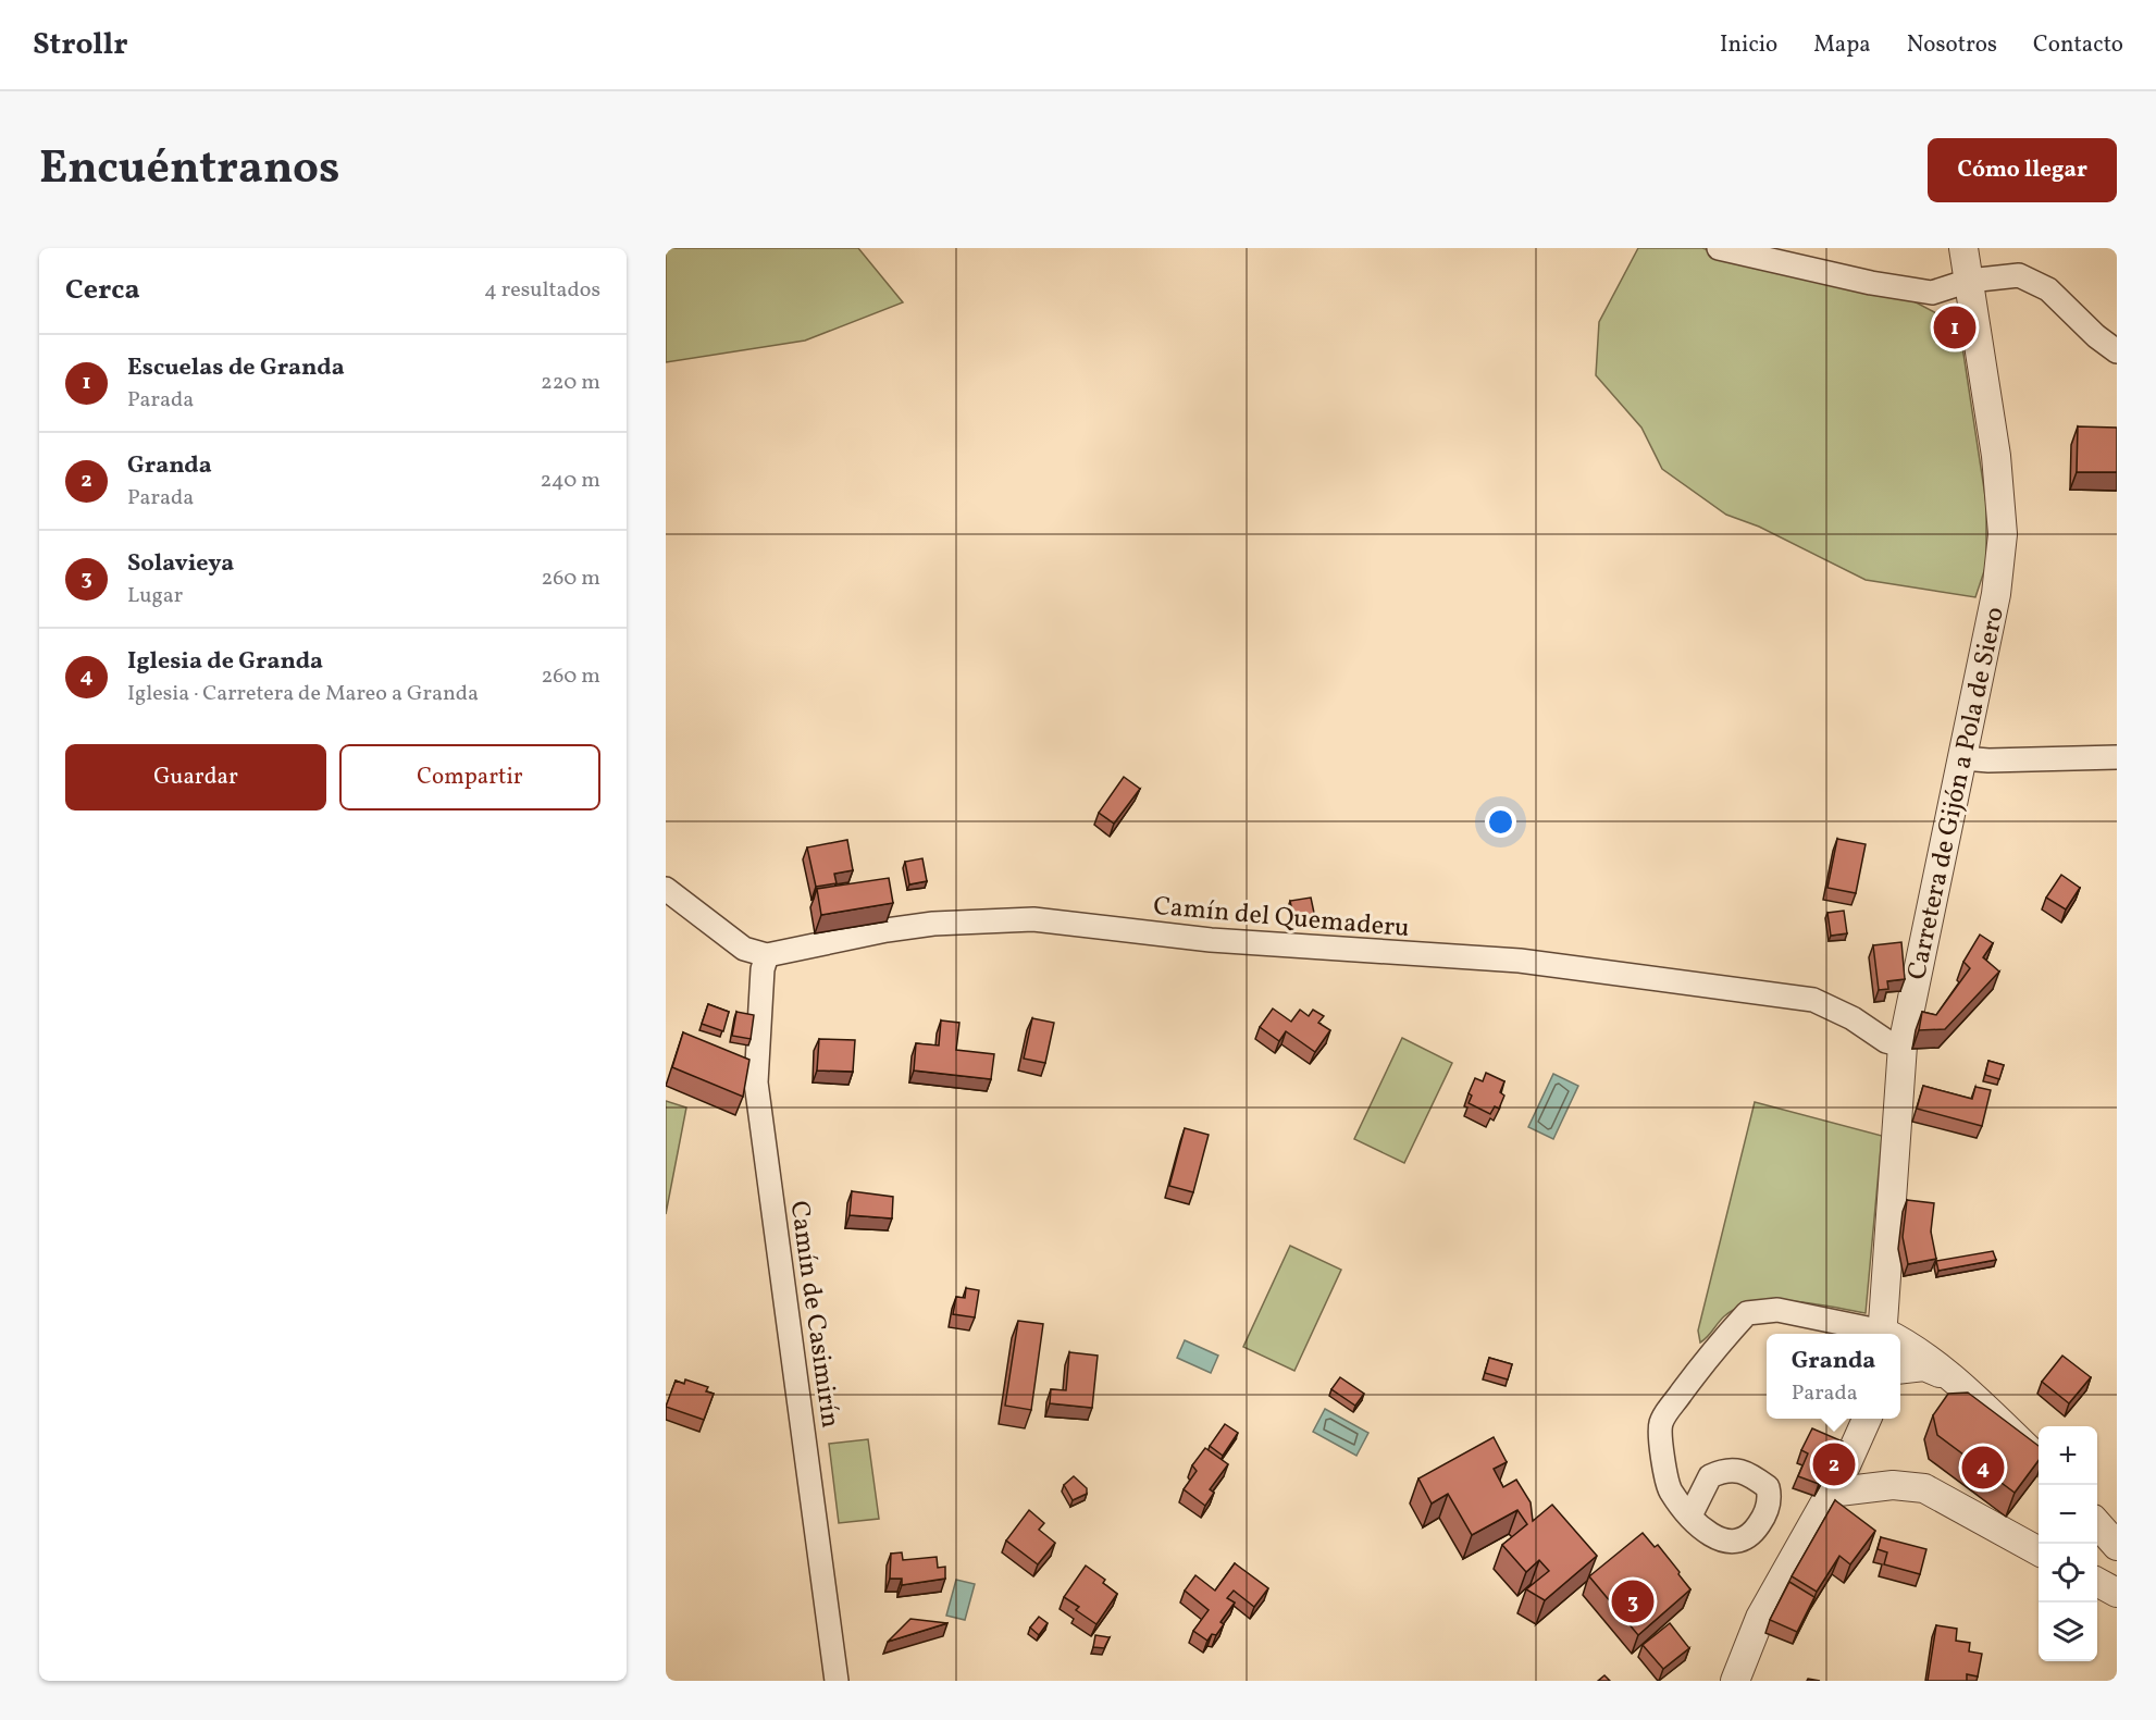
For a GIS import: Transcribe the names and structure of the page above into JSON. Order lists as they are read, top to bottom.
{
  "streets": {
    "street": ["Carretera de Gijón a Pola de Siero", "Camín del Quemaderu", "Camín de Casimirín"]
  },
  "crossings": [
    ["Carretera de Gijón a Pola de Siero", "Camín del Quemaderu"],
    ["Camín del Quemaderu", "Camín de Casimirín"]
  ],
  "page": {
    "header": "Strollr",
    "nav": [
      "Inicio",
      "Mapa",
      "Nosotros",
      "Contacto"
    ],
    "title": "Encuéntranos",
    "buttons": [
      "Cómo llegar",
      ["Guardar", "Compartir"]
    ],
    "heading": ["Cerca", "4 resultados"],
    "pins": [
      "1",
      "2",
      "4",
      "3"
    ],
    "list": [
      {
        "mark": "1",
        "name": "Escuelas de Granda",
        "note": "Parada",
        "value": "220 m"
      },
      {
        "mark": "2",
        "name": "Granda",
        "note": "Parada",
        "value": "240 m"
      },
      {
        "mark": "3",
        "name": "Solavieya",
        "note": "Lugar",
        "value": "260 m"
      },
      {
        "mark": "4",
        "name": "Iglesia de Granda",
        "note": "Iglesia · Carretera de Mareo a Granda",
        "value": "260 m"
      }
    ],
    "popup": ["Granda", "Parada"],
    "map_buttons": ["+", "−"]
  }
}
